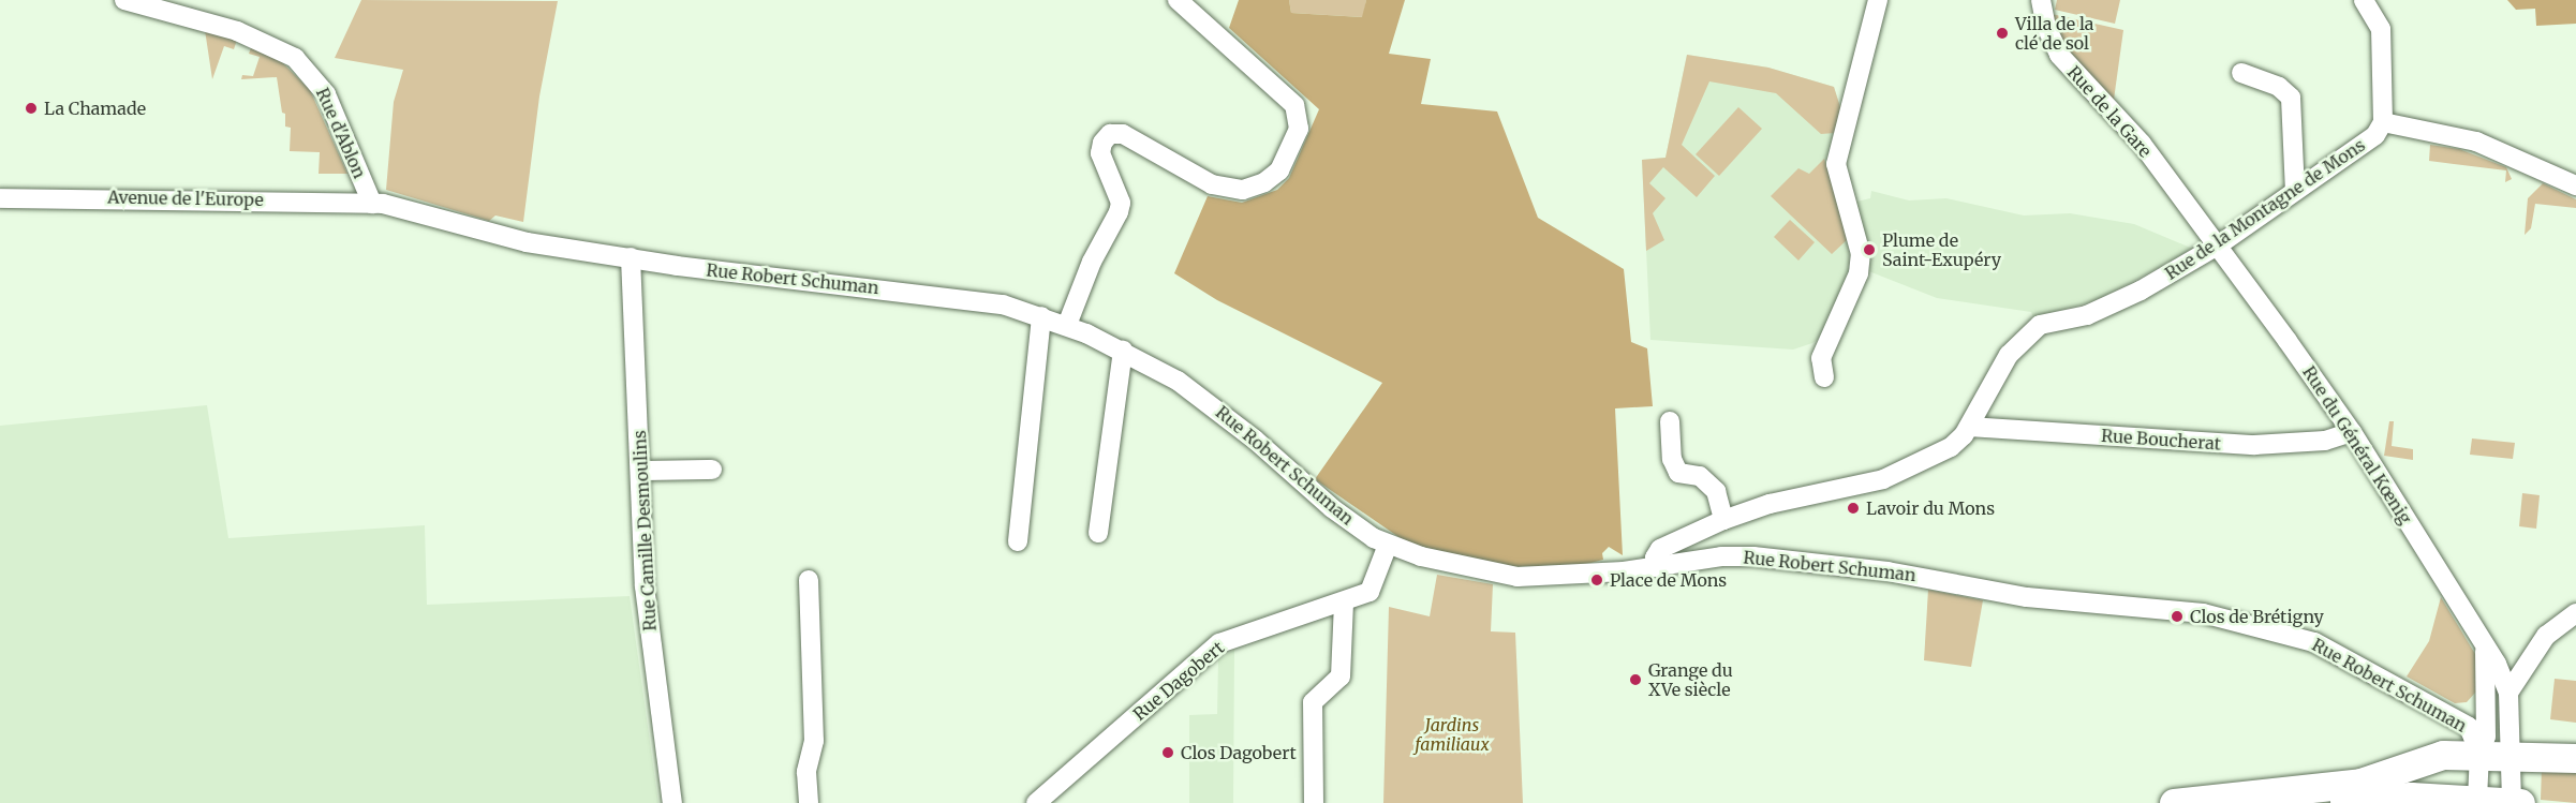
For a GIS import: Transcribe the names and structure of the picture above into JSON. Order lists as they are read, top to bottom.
{
  "streets": {
    "street": [
      "Rue de la Gare",
      "Rue d'Ablon",
      "Avenue de l'Europe",
      "Rue de la Montagne de Mons",
      "Rue Robert Schuman",
      "Rue Boucherat",
      "Rue du Général Kœnig",
      "Rue Camille Desmoulins",
      "Rue Dagobert"
    ]
  },
  "crossings": [
    ["Rue de la Gare", "Rue de la Montagne de Mons"],
    ["Rue de la Gare", "Rue du Général Kœnig"],
    ["Rue d'Ablon", "Avenue de l'Europe"],
    ["Rue d'Ablon", "Rue Robert Schuman"],
    ["Avenue de l'Europe", "Rue Robert Schuman"],
    ["Rue de la Montagne de Mons", "Rue Robert Schuman"],
    ["Rue de la Montagne de Mons", "Rue Boucherat"],
    ["Rue de la Montagne de Mons", "Rue du Général Kœnig"],
    ["Rue Robert Schuman", "Rue du Général Kœnig"],
    ["Rue Robert Schuman", "Rue Camille Desmoulins"],
    ["Rue Robert Schuman", "Rue Dagobert"],
    ["Rue Boucherat", "Rue du Général Kœnig"]
  ],
  "parks": ["Jardins familiaux"],
  "places": [
    "Villa de la clé de sol",
    "La Chamade",
    "Plume de Saint-Exupéry",
    "Lavoir du Mons",
    "Place de Mons",
    "Clos de Brétigny",
    "Grange du XVe siècle",
    "Clos Dagobert"
  ]
}
